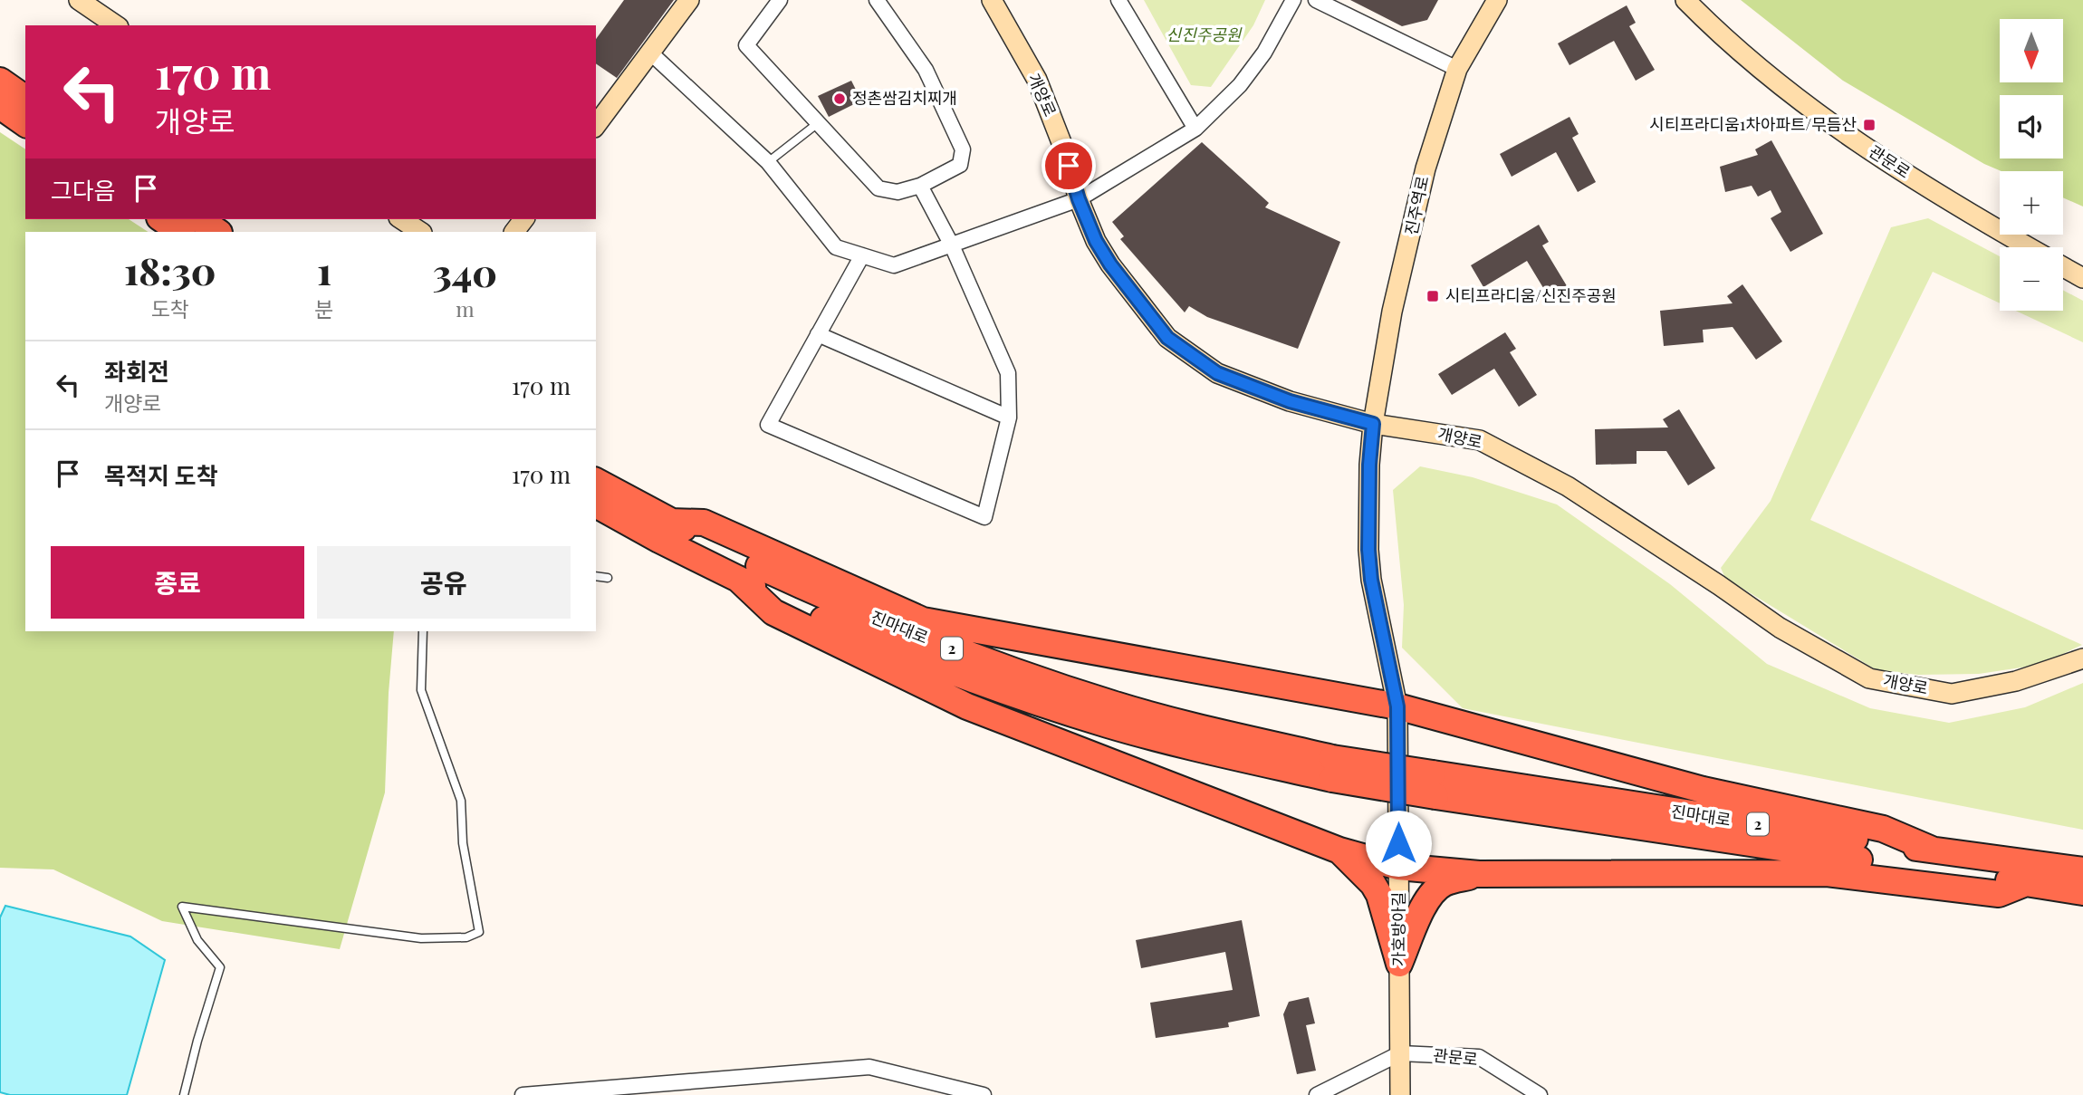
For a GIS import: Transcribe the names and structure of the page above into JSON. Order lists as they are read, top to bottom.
{
  "streets": {
    "highway": ["진마대로", "2"],
    "street": [
      "개양로",
      "관문로",
      "진주역로",
      "가호방아길"
    ]
  },
  "crossings": [
    ["개양로", "진주역로"],
    ["개양로", "가호방아길"],
    ["관문로", "가호방아길"],
    ["진주역로", "가호방아길"],
    ["진마대로", "2"]
  ],
  "parks": ["신진주공원"],
  "places": {
    "other": ["정촌쌈김치찌개"],
    "transit": ["시티프라디움1차아파트/무듬산", "시티프라디움/신진주공원"]
  },
  "north": "bottom",
  "page": {
    "map_buttons": ["+", "−"],
    "turn": ["170 m", "개양로"],
    "then": "그다음",
    "eta": [
      "18:30",
      "도착",
      "1",
      "분",
      "340",
      "m"
    ],
    "list": [
      {
        "name": "좌회전",
        "note": "개양로",
        "value": "170 m"
      },
      {
        "name": "목적지 도착",
        "value": "170 m"
      }
    ],
    "buttons": ["종료", "공유"]
  }
}
